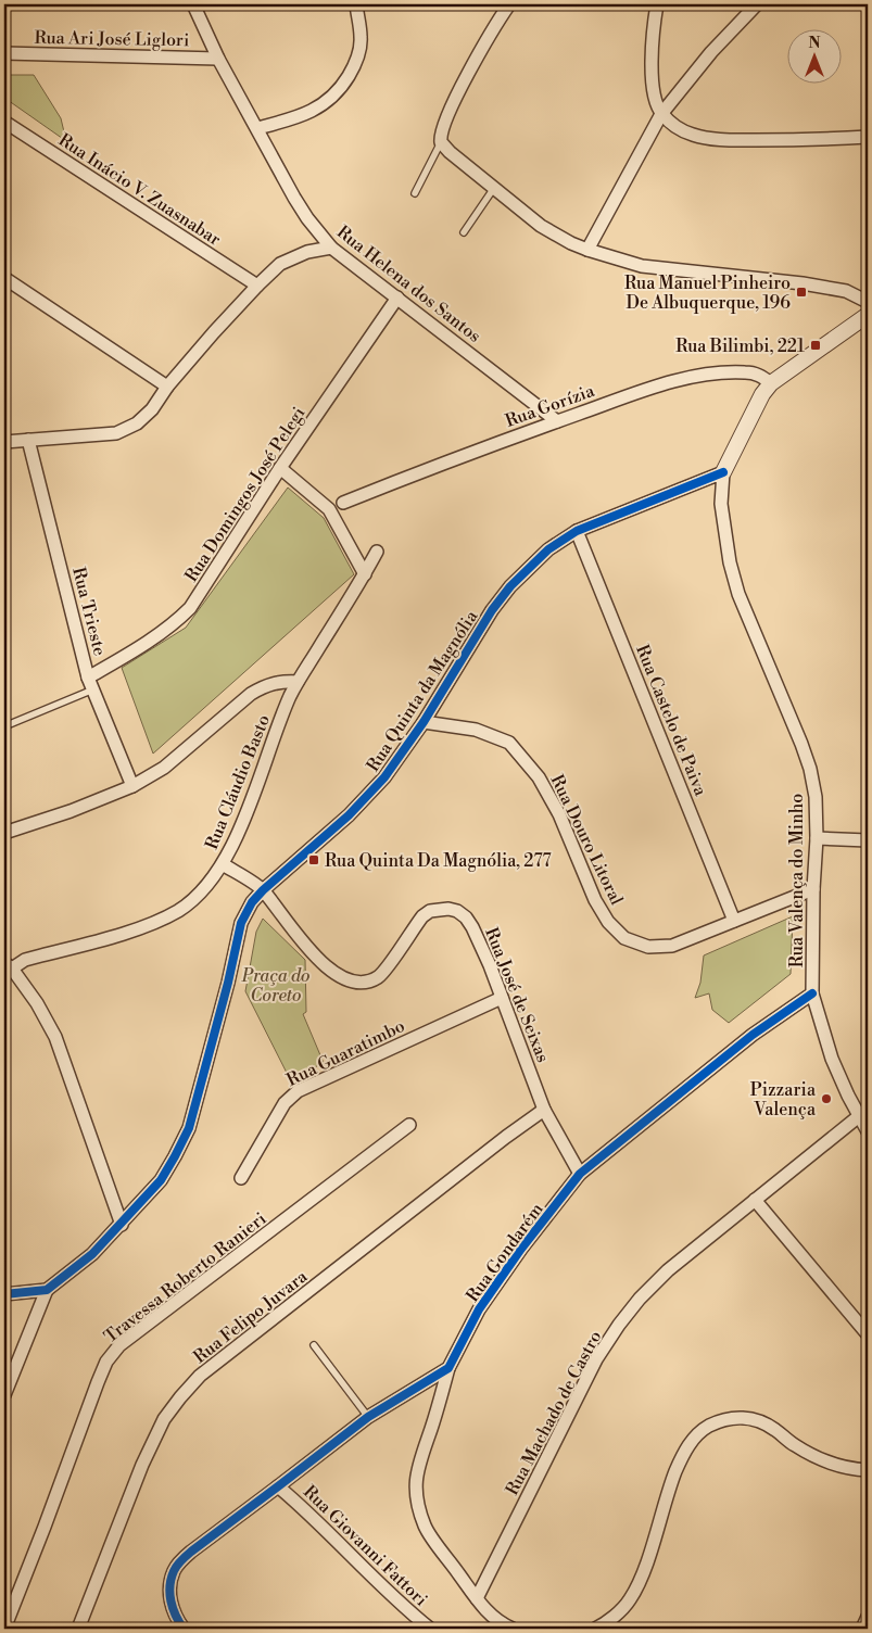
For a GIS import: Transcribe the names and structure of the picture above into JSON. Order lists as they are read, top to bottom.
{
  "streets": {
    "street": [
      "Rua Ari José Liglori",
      "Rua Inácio V. Zuasnabar",
      "Rua Helena dos Santos",
      "Rua Gorízia",
      "Rua Domingos José Pelegi",
      "Rua Trieste",
      "Rua Quinta da Magnólia",
      "Rua Castelo de Paiva",
      "Rua Cláudio Basto",
      "Rua Douro Litoral",
      "Rua Valença do Minho",
      "Rua José de Seixas",
      "Rua Guaratimbo",
      "Rua Gondarém",
      "Travessa Roberto Ranieri",
      "Rua Felipo Juvara",
      "Rua Machado de Castro",
      "Rua Giovanni Fattori"
    ]
  },
  "crossings": [
    ["Rua Ari José Liglori", "Rua Helena dos Santos"],
    ["Rua Helena dos Santos", "Rua Gorízia"],
    ["Rua Helena dos Santos", "Rua Domingos José Pelegi"],
    ["Rua Domingos José Pelegi", "Rua Trieste"],
    ["Rua Quinta da Magnólia", "Rua Castelo de Paiva"],
    ["Rua Quinta da Magnólia", "Rua Douro Litoral"],
    ["Rua Quinta da Magnólia", "Rua Valença do Minho"],
    ["Rua Quinta da Magnólia", "Rua José de Seixas"],
    ["Rua Castelo de Paiva", "Rua Douro Litoral"],
    ["Rua Cláudio Basto", "Rua José de Seixas"],
    ["Rua Douro Litoral", "Rua Valença do Minho"],
    ["Rua Valença do Minho", "Rua Gondarém"],
    ["Rua Valença do Minho", "Rua Machado de Castro"],
    ["Rua José de Seixas", "Rua Guaratimbo"],
    ["Rua José de Seixas", "Rua Gondarém"],
    ["Rua José de Seixas", "Rua Felipo Juvara"],
    ["Rua Gondarém", "Rua Machado de Castro"]
  ],
  "parks": ["Praça do Coreto"],
  "places": {
    "transit": ["Rua Manuel Pinheiro De Albuquerque, 196", "Rua Bilimbi, 221", "Rua Quinta Da Magnólia, 277"],
    "other": ["Pizzaria Valença"]
  },
  "north": "top"
}
